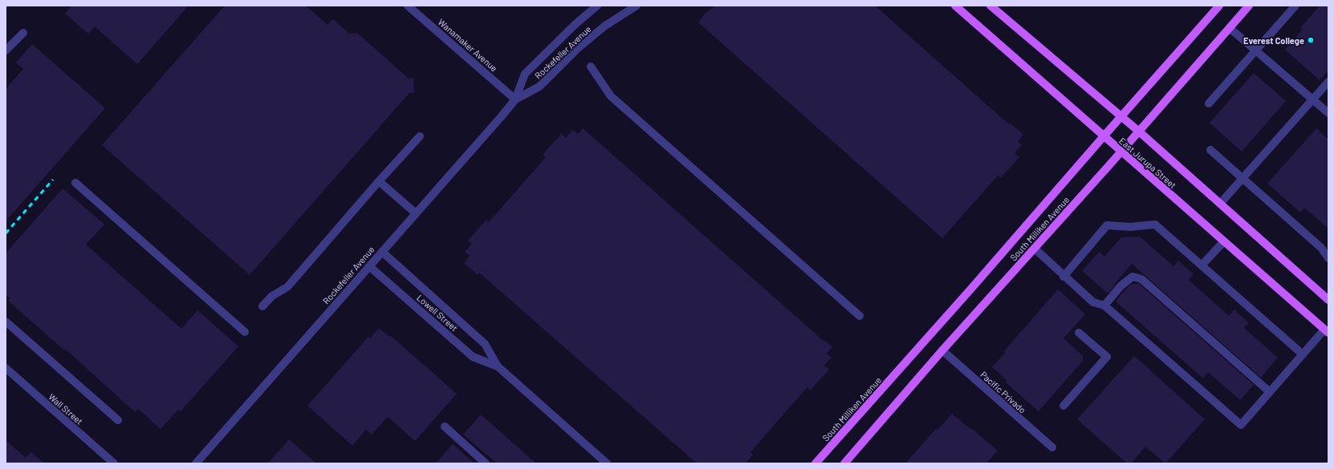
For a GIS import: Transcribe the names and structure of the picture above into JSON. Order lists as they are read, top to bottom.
{
  "streets": {
    "main road": ["East Jurupa Street", "South Milliken Avenue"],
    "street": [
      "Wanamaker Avenue",
      "Rockefeller Avenue",
      "Lowell Street",
      "Pacific Privado",
      "Wall Street"
    ]
  },
  "crossings": [
    ["Wanamaker Avenue", "Rockefeller Avenue"],
    ["Rockefeller Avenue", "Lowell Street"],
    ["East Jurupa Street", "South Milliken Avenue"],
    ["South Milliken Avenue", "Pacific Privado"]
  ],
  "places": ["Everest College"]
}
